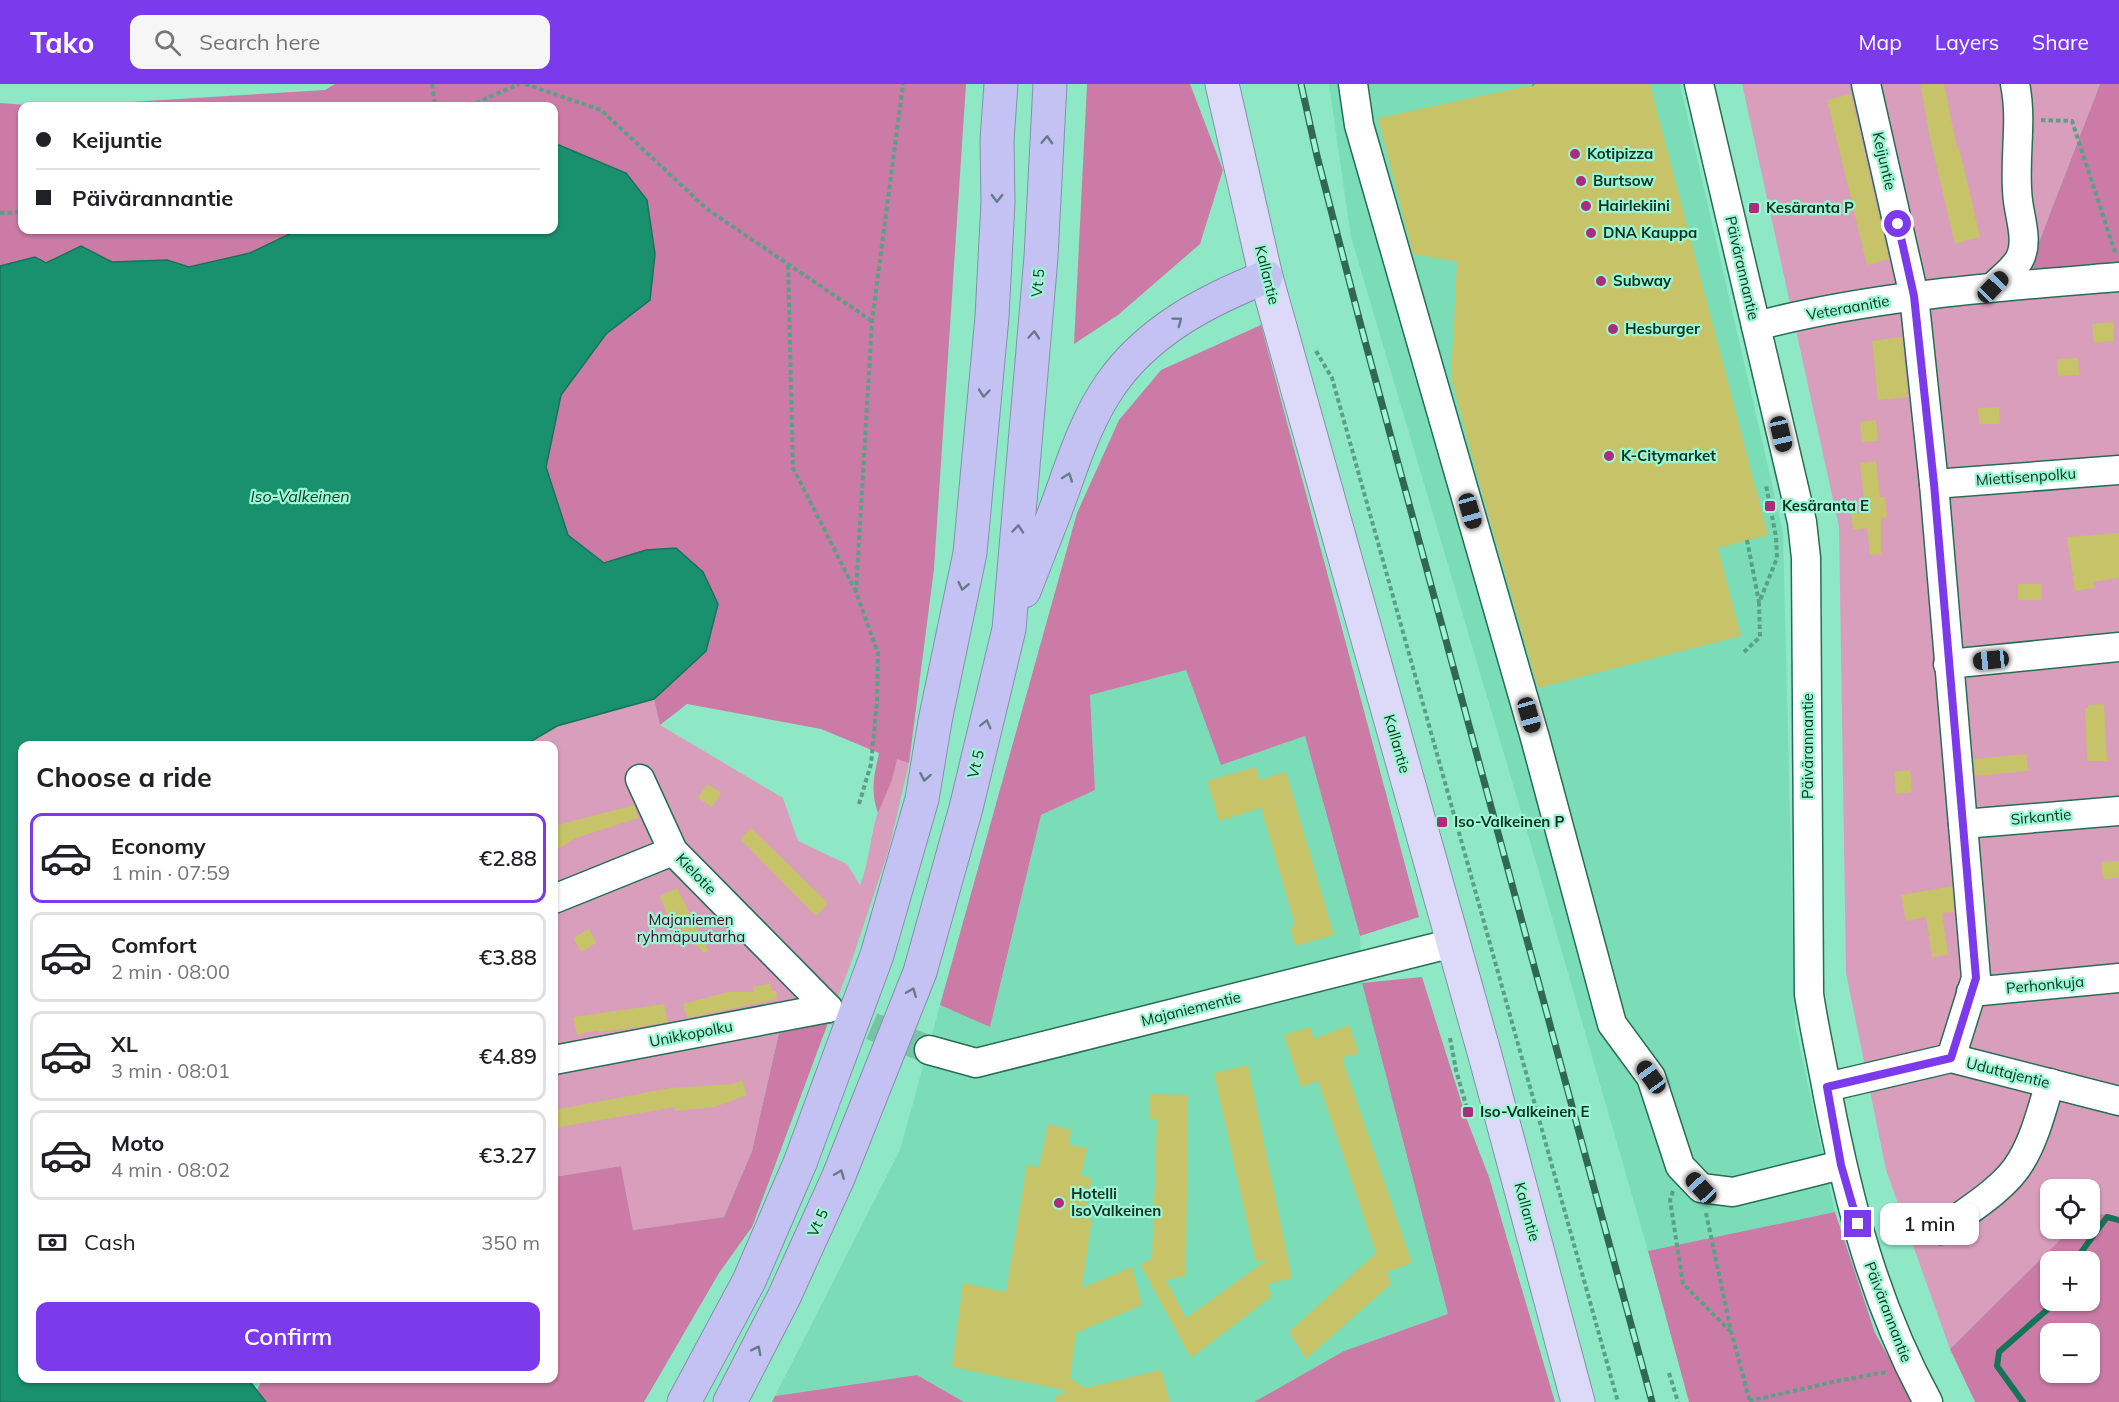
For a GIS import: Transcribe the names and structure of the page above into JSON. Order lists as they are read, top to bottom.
{
  "streets": {
    "highway": ["Vt 5"],
    "main road": ["Kallantie"],
    "street": [
      "Keijuntie",
      "Päivärannantie",
      "Veteraanitie",
      "Miettisenpolku",
      "Sirkantie",
      "Kielotie",
      "Perhonkuja",
      "Majaniementie",
      "Unikkopolku",
      "Uduttajentie"
    ]
  },
  "crossings": [
    ["Keijuntie", "Veteraanitie"],
    ["Keijuntie", "Miettisenpolku"],
    ["Keijuntie", "Sirkantie"],
    ["Keijuntie", "Perhonkuja"],
    ["Keijuntie", "Uduttajentie"],
    ["Päivärannantie", "Veteraanitie"],
    ["Päivärannantie", "Uduttajentie"],
    ["Kallantie", "Majaniementie"],
    ["Kielotie", "Unikkopolku"]
  ],
  "water": ["Iso-Valkeinen"],
  "parks": ["Majaniemen ryhmäpuutarha"],
  "places": {
    "other": [
      "Kotipizza",
      "Burtsow",
      "Hairlekiini",
      "DNA Kauppa",
      "Subway",
      "Hesburger",
      "K-Citymarket",
      "Hotelli IsoValkeinen"
    ],
    "transit": [
      "Kesäranta P",
      "Kesäranta E",
      "Iso-Valkeinen P",
      "Iso-Valkeinen E"
    ]
  },
  "page": {
    "header": "Tako",
    "search": "Search here",
    "nav": ["Map", "Layers", "Share"],
    "banner": ["Keijuntie", "Päivärannantie"],
    "heading": "Choose a ride",
    "list": [
      {
        "name": "Economy",
        "note": "1 min · 07:59",
        "value": "€2.88"
      },
      {
        "name": "Comfort",
        "note": "2 min · 08:00",
        "value": "€3.88"
      },
      {
        "name": "XL",
        "note": "3 min · 08:01",
        "value": "€4.89"
      },
      {
        "name": "Moto",
        "note": "4 min · 08:02",
        "value": "€3.27"
      }
    ],
    "map_buttons": ["+", "−"],
    "bubble": "1 min",
    "pay": ["Cash", "350 m"],
    "buttons": "Confirm"
  }
}
